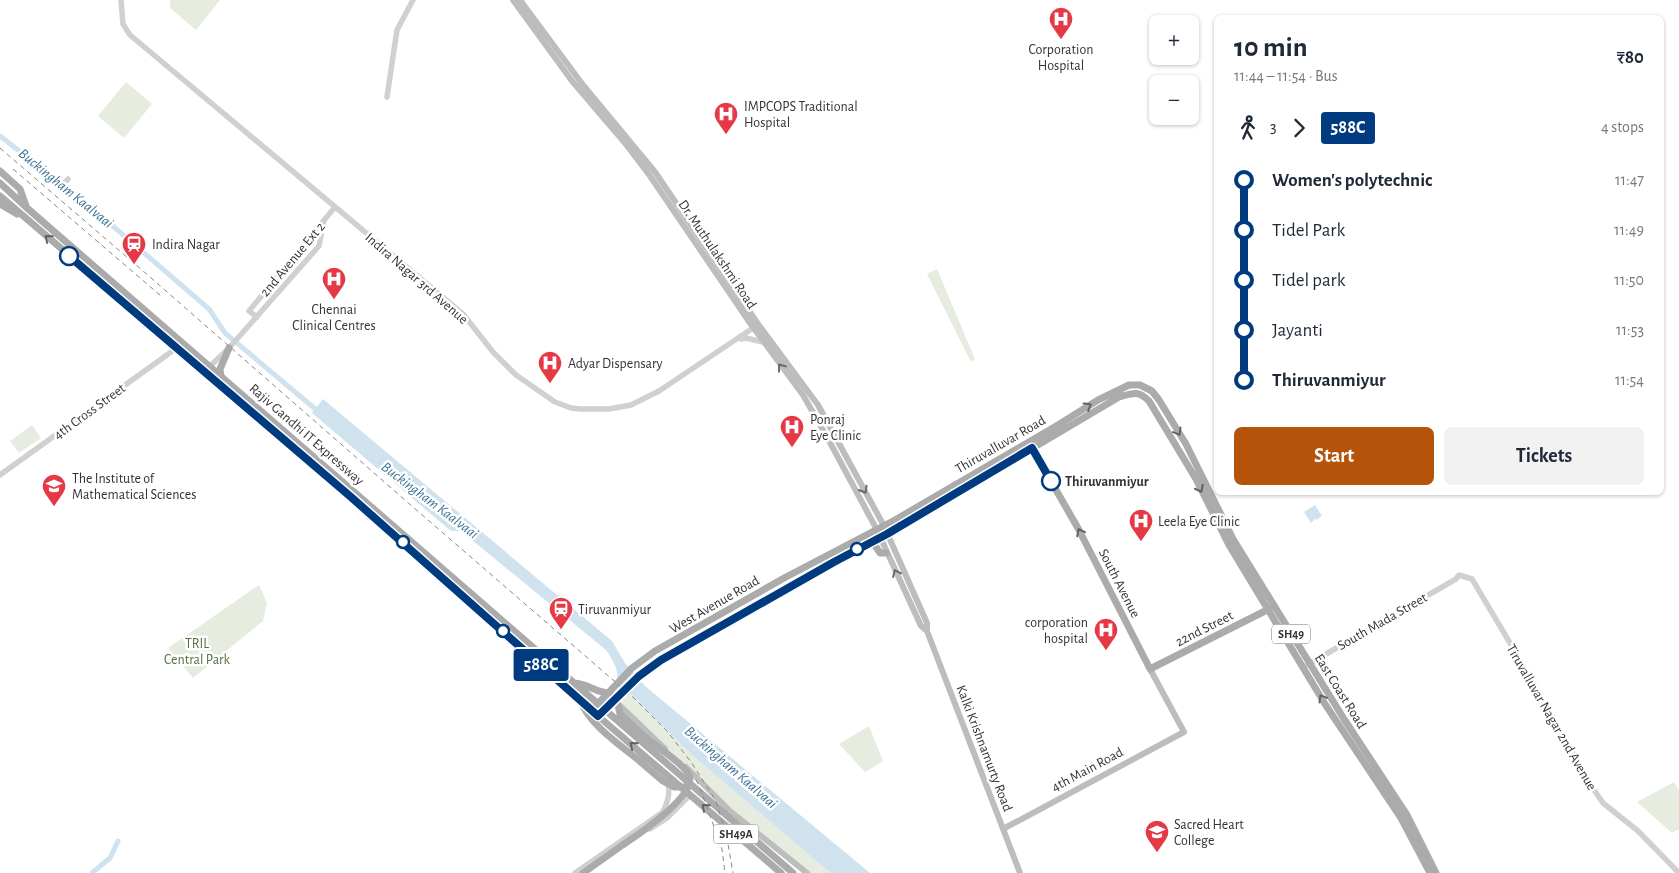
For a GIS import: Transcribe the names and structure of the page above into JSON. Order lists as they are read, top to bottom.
{
  "streets": {
    "main road": [
      "Dr. Muthulakshmi Road",
      "Rajiv Gandhi IT Expressway",
      "Thiruvalluvar Road",
      "South Avenue",
      "West Avenue Road",
      "22nd Street",
      "SH49",
      "East Coast Road",
      "Kalki Krishnamurty Road",
      "4th Main Road",
      "SH49A"
    ],
    "street": [
      "2nd Avenue Ext 2",
      "Indira Nagar 3rd Avenue",
      "4th Cross Street",
      "South Mada Street",
      "Tiruvalluvar Nagar 2nd Avenue"
    ]
  },
  "crossings": [
    ["Dr. Muthulakshmi Road", "Indira Nagar 3rd Avenue"],
    ["Dr. Muthulakshmi Road", "Thiruvalluvar Road"],
    ["Dr. Muthulakshmi Road", "SH49"],
    ["Dr. Muthulakshmi Road", "Kalki Krishnamurty Road"],
    ["2nd Avenue Ext 2", "Indira Nagar 3rd Avenue"],
    ["4th Cross Street", "Rajiv Gandhi IT Expressway"],
    ["Rajiv Gandhi IT Expressway", "West Avenue Road"],
    ["Rajiv Gandhi IT Expressway", "SH49A"],
    ["Thiruvalluvar Road", "South Avenue"],
    ["Thiruvalluvar Road", "West Avenue Road"],
    ["Thiruvalluvar Road", "22nd Street"],
    ["Thiruvalluvar Road", "SH49"],
    ["Thiruvalluvar Road", "East Coast Road"],
    ["South Avenue", "22nd Street"],
    ["South Avenue", "SH49"],
    ["South Avenue", "4th Main Road"],
    ["West Avenue Road", "SH49"],
    ["South Mada Street", "East Coast Road"],
    ["South Mada Street", "Tiruvalluvar Nagar 2nd Avenue"],
    ["22nd Street", "East Coast Road"],
    ["SH49", "Kalki Krishnamurty Road"],
    ["Kalki Krishnamurty Road", "4th Main Road"]
  ],
  "one_way": ["South Avenue"],
  "water": ["Buckingham Kaalvaai"],
  "parks": ["TRIL Central Park"],
  "places": {
    "hospital": [
      "Corporation Hospital",
      "IMPCOPS Traditional Hospital",
      "Chennai Clinical Centres",
      "Adyar Dispensary",
      "Ponraj Eye Clinic",
      "Leela Eye Clinic",
      "corporation hospital"
    ],
    "station": ["Indira Nagar", "Tiruvanmiyur"],
    "other": ["Thiruvanmiyur"],
    "school or university": ["The Institute of Mathematical Sciences", "Sacred Heart College"]
  },
  "lines": ["bus line 588C"],
  "page": {
    "on_map": "588C",
    "map_buttons": ["+", "−"],
    "heading": ["10 min", "11:44 – 11:54 · Bus", "₹80"],
    "legs": ["3", "588C", "4 stops"],
    "list": [
      {
        "name": "Women's polytechnic",
        "value": "11:47"
      },
      {
        "name": "Tidel Park",
        "value": "11:49"
      },
      {
        "name": "Tidel park",
        "value": "11:50"
      },
      {
        "name": "Jayanti",
        "value": "11:53"
      },
      {
        "name": "Thiruvanmiyur",
        "value": "11:54"
      }
    ],
    "buttons": ["Start", "Tickets"]
  }
}
